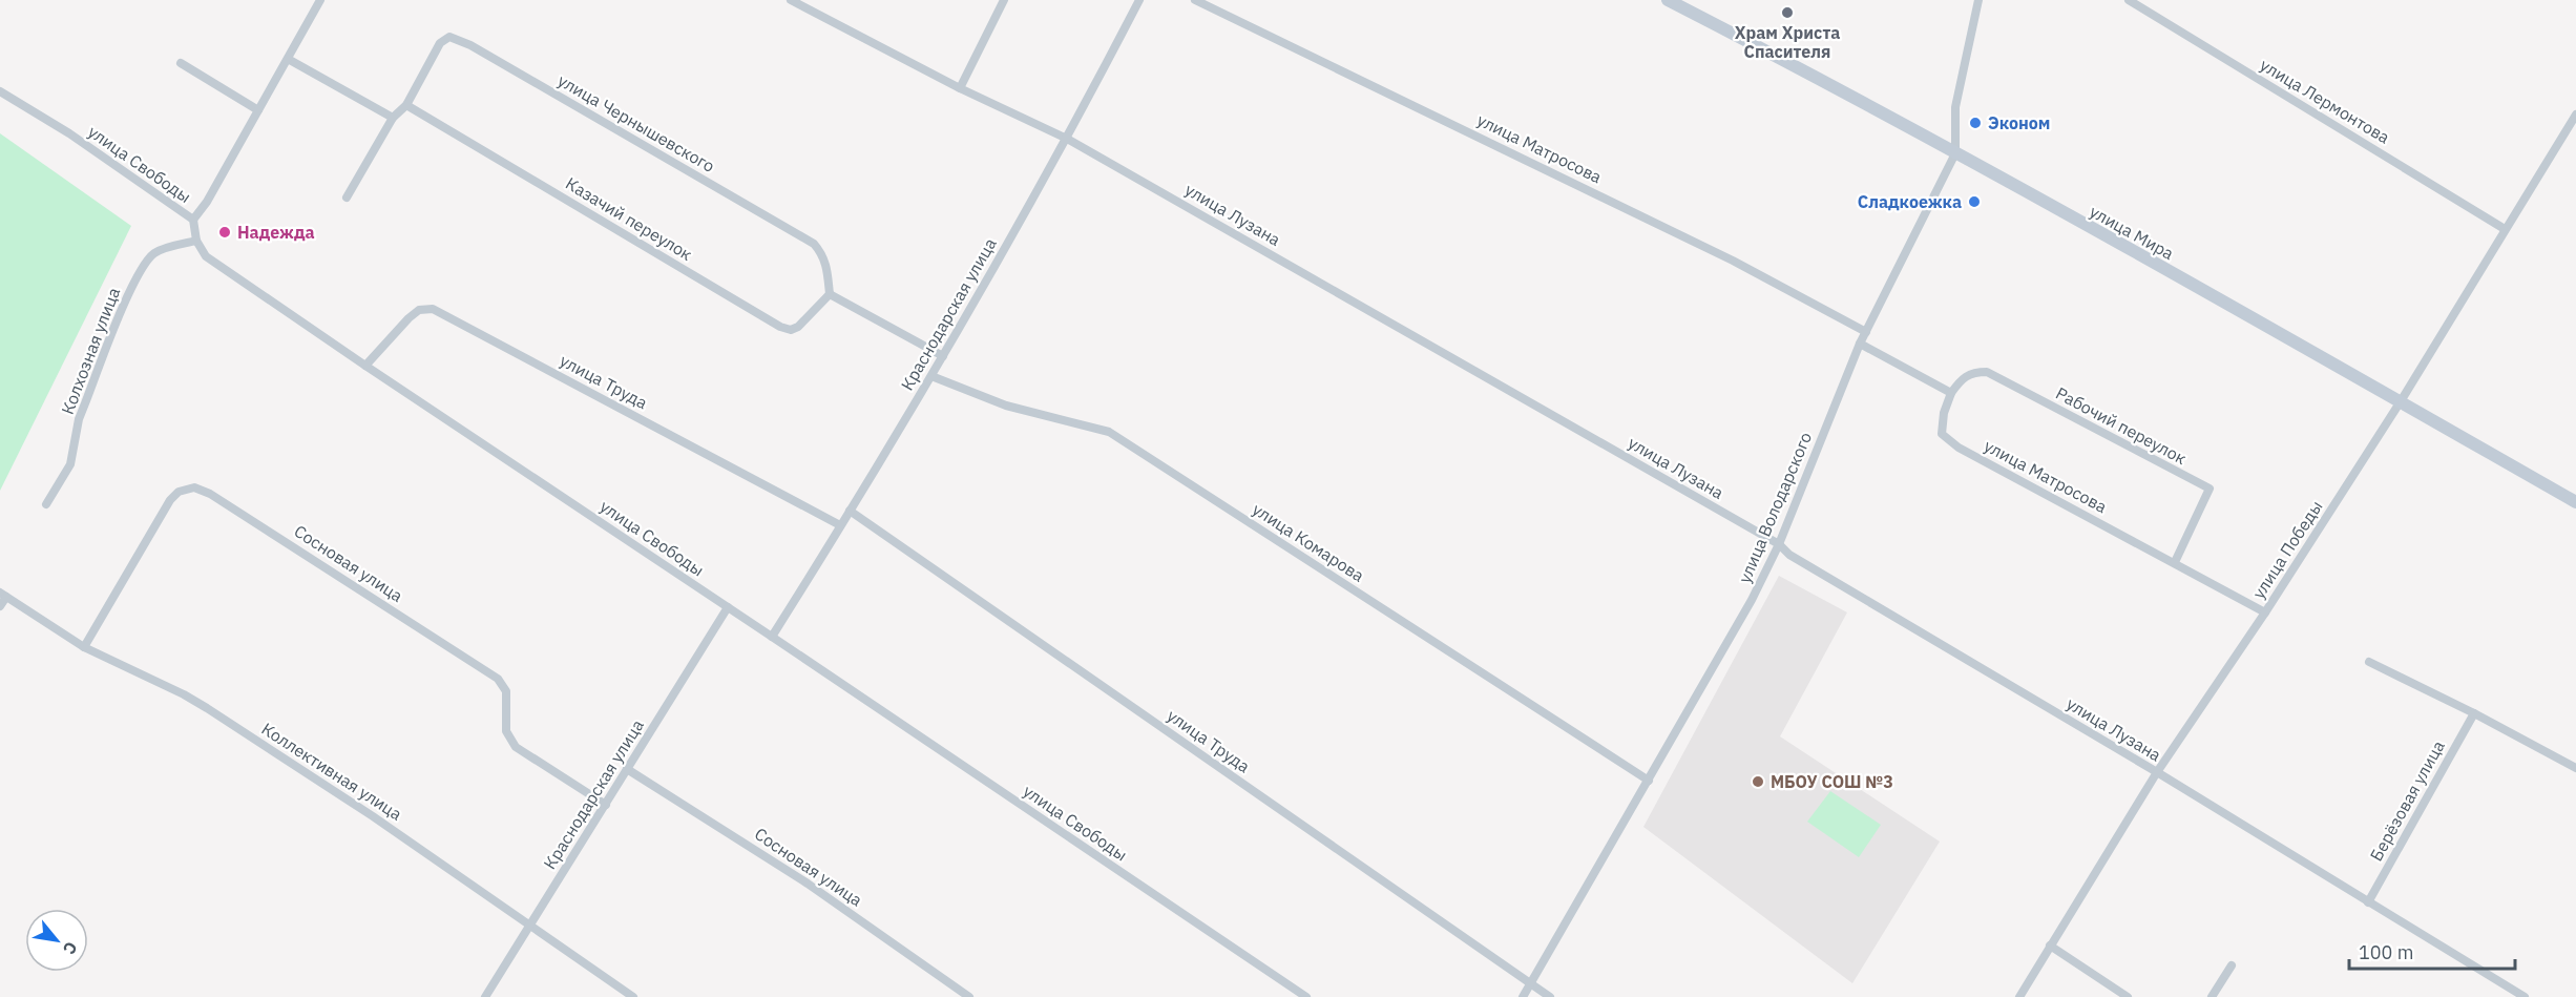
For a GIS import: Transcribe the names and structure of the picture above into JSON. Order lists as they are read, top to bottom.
{
  "streets": {
    "main road": ["улица Мира"],
    "street": [
      "улица Лермонтова",
      "улица Чернышевского",
      "улица Матросова",
      "улица Свободы",
      "улица Лузана",
      "Казачий переулок",
      "Краснодарская улица",
      "Колхозная улица",
      "улица Труда",
      "Рабочий переулок",
      "улица Володарского",
      "улица Комарова",
      "улица Победы",
      "Сосновая улица",
      "Коллективная улица",
      "Берёзовая улица"
    ]
  },
  "crossings": [
    ["улица Лермонтова", "улица Победы"],
    ["улица Чернышевского", "Казачий переулок"],
    ["улица Матросова", "Рабочий переулок"],
    ["улица Матросова", "улица Володарского"],
    ["улица Матросова", "улица Победы"],
    ["улица Свободы", "Краснодарская улица"],
    ["улица Свободы", "Колхозная улица"],
    ["улица Свободы", "улица Труда"],
    ["улица Лузана", "Краснодарская улица"],
    ["улица Лузана", "улица Володарского"],
    ["улица Лузана", "улица Победы"],
    ["улица Лузана", "Берёзовая улица"],
    ["улица Мира", "улица Володарского"],
    ["улица Мира", "улица Победы"],
    ["Краснодарская улица", "улица Труда"],
    ["Краснодарская улица", "улица Комарова"],
    ["Краснодарская улица", "Сосновая улица"],
    ["Краснодарская улица", "Коллективная улица"],
    ["улица Труда", "улица Володарского"],
    ["улица Володарского", "улица Комарова"],
    ["Сосновая улица", "Коллективная улица"]
  ],
  "places": [
    "Храм Христа Спасителя",
    "Эконом",
    "Сладкоежка",
    "Надежда",
    "МБОУ СОШ №3"
  ],
  "scale_bar": "100 m",
  "north": "bottom right"
}
